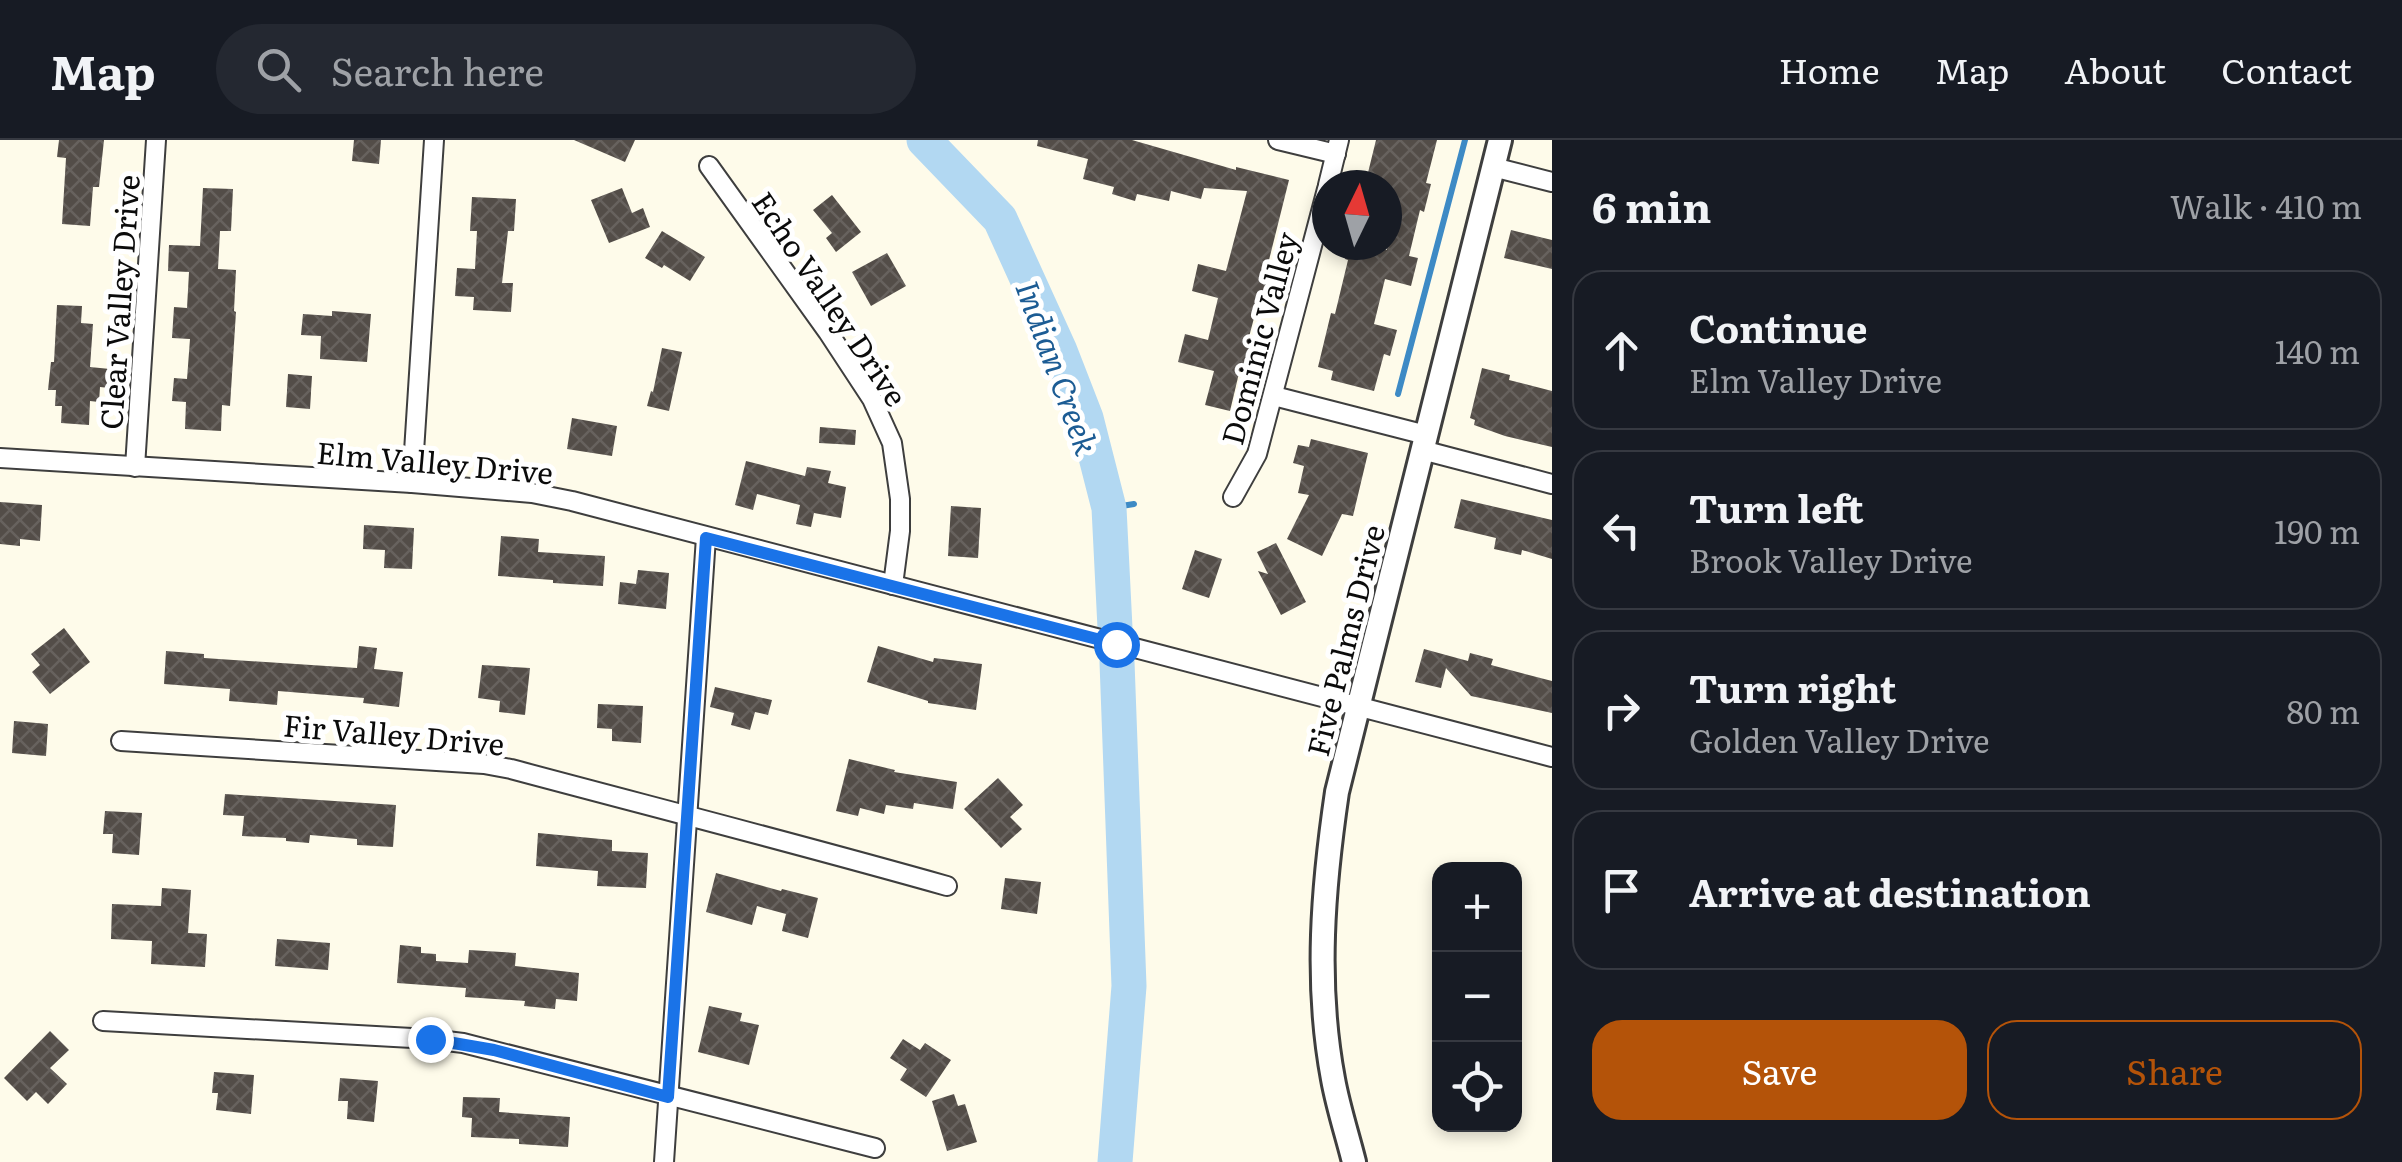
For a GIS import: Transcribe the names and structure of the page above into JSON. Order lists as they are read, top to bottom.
{
  "streets": {
    "street": [
      "Echo Valley Drive",
      "Clear Valley Drive",
      "Dominic Valley",
      "Elm Valley Drive",
      "Five Palms Drive",
      "Fir Valley Drive"
    ]
  },
  "crossings": [
    ["Echo Valley Drive", "Elm Valley Drive"],
    ["Clear Valley Drive", "Elm Valley Drive"],
    ["Elm Valley Drive", "Five Palms Drive"]
  ],
  "water": ["Indian Creek"],
  "north": "top",
  "page": {
    "header": "Map",
    "search": "Search here",
    "nav": [
      "Home",
      "Map",
      "About",
      "Contact"
    ],
    "heading": ["6 min", "Walk · 410 m"],
    "list": [
      ["Continue", "Elm Valley Drive", "140 m"],
      ["Turn left", "Brook Valley Drive", "190 m"],
      ["Turn right", "Golden Valley Drive", "80 m"],
      "Arrive at destination"
    ],
    "map_buttons": ["+", "−"],
    "buttons": ["Save", "Share"]
  }
}
